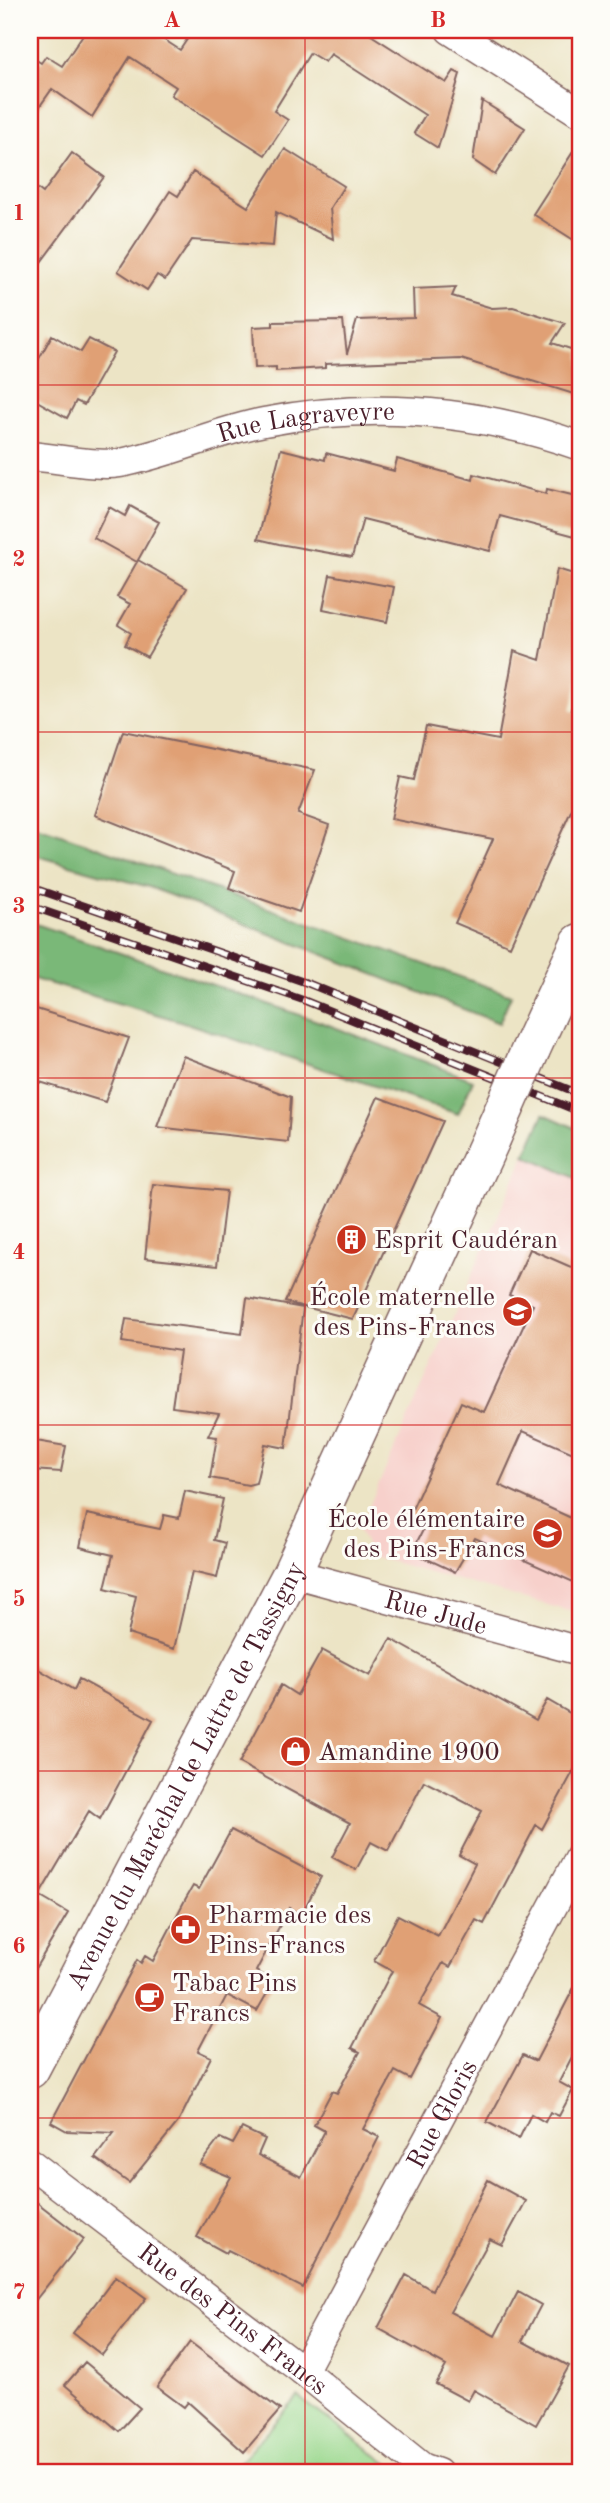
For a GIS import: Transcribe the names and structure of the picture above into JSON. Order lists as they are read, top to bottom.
{
  "streets": {
    "main road": ["Avenue du Maréchal de Lattre de Tassigny"],
    "street": [
      "Rue Lagraveyre",
      "Rue Jude",
      "Rue Gloris",
      "Rue des Pins Francs"
    ]
  },
  "crossings": [
    ["Rue Jude", "Avenue du Maréchal de Lattre de Tassigny"],
    ["Rue Gloris", "Rue des Pins Francs"]
  ],
  "places": {
    "building": ["Esprit Caudéran"],
    "school or university": ["École maternelle des Pins-Francs", "École élémentaire des Pins-Francs"],
    "shop": ["Amandine 1900"],
    "pharmacy": ["Pharmacie des Pins-Francs"],
    "cafe": ["Tabac Pins Francs"]
  },
  "grid": {
    "columns": ["A", "B"],
    "rows": [
      "1",
      "2",
      "3",
      "4",
      "5",
      "6",
      "7"
    ]
  }
}
